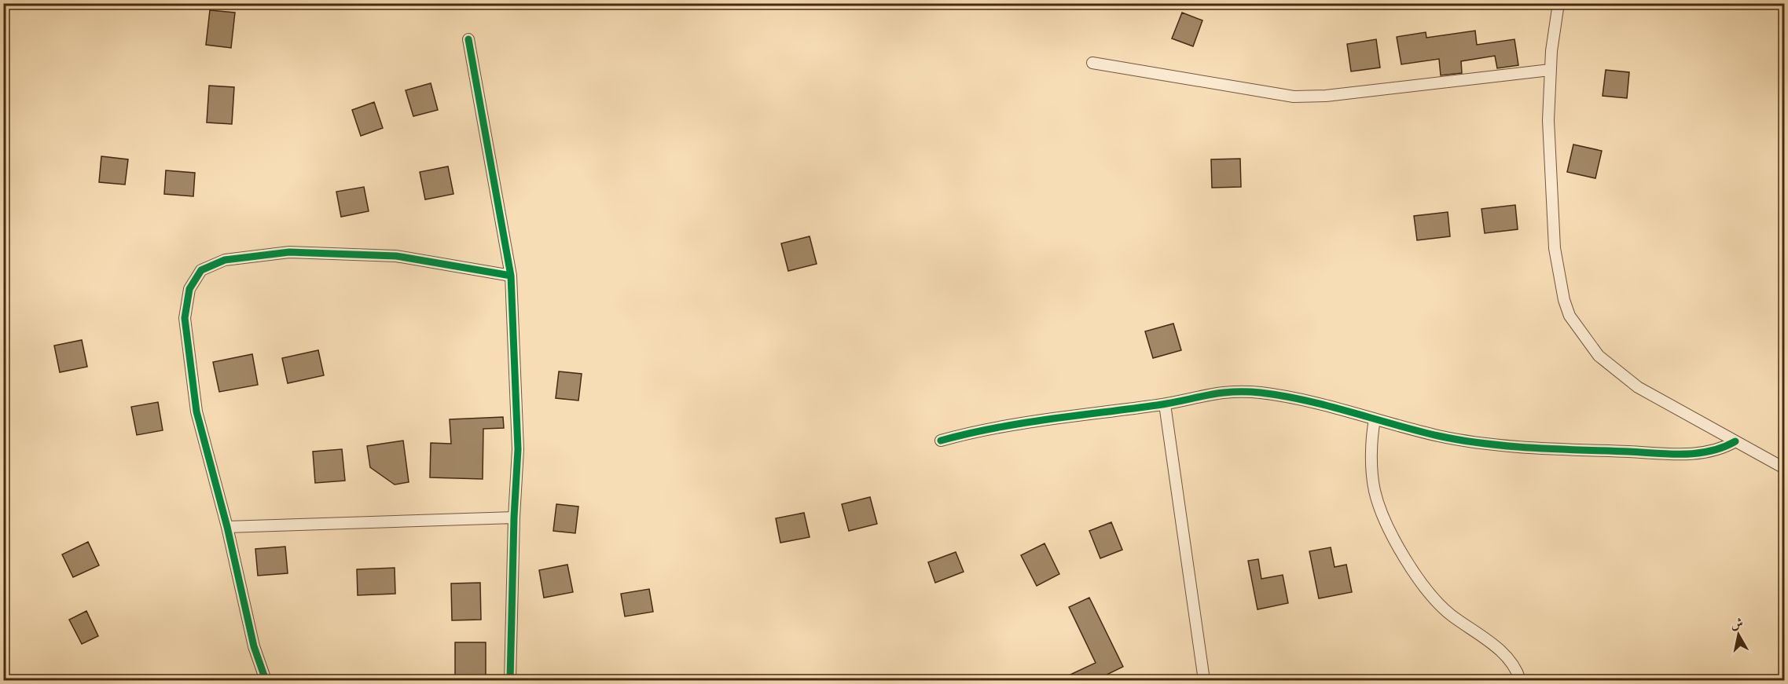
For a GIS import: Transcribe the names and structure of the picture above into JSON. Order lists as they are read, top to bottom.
{
  "north": "top"
}
